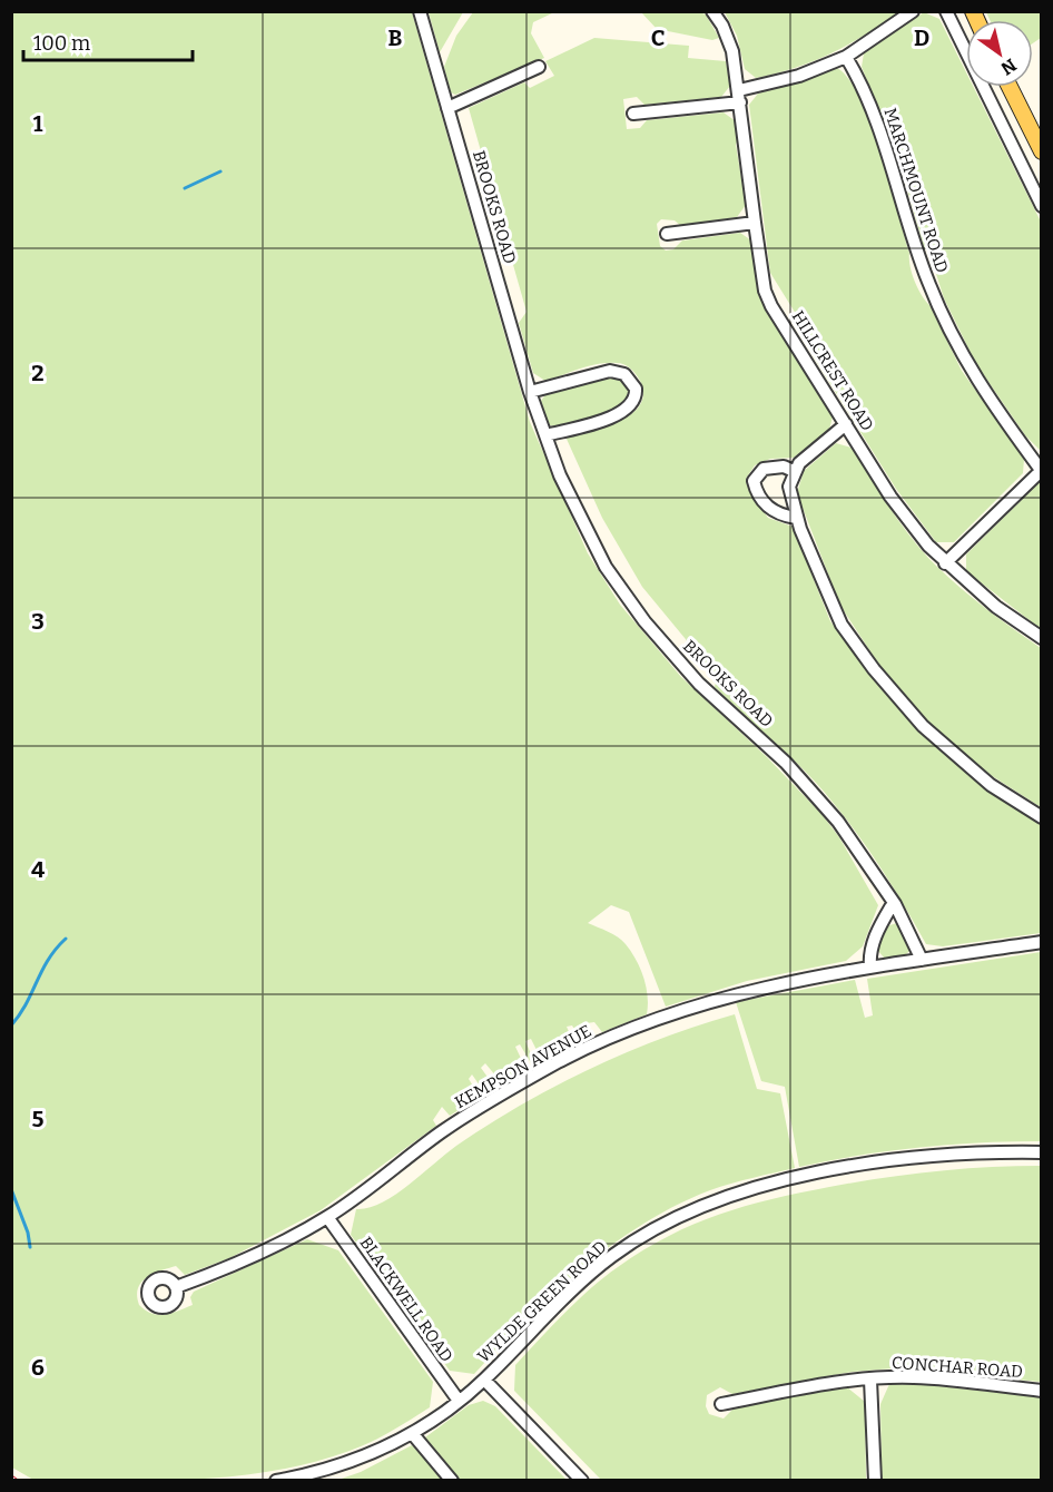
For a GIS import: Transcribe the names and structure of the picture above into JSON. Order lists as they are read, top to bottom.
{
  "streets": {
    "street": [
      "MARCHMOUNT ROAD",
      "BROOKS ROAD",
      "HILLCREST ROAD",
      "KEMPSON AVENUE",
      "BLACKWELL ROAD",
      "WYLDE GREEN ROAD",
      "CONCHAR ROAD"
    ]
  },
  "crossings": [
    ["BROOKS ROAD", "KEMPSON AVENUE"],
    ["KEMPSON AVENUE", "BLACKWELL ROAD"],
    ["BLACKWELL ROAD", "WYLDE GREEN ROAD"]
  ],
  "scale_bar": "100 m",
  "north": "bottom right",
  "grid": {
    "columns": ["B", "C", "D"],
    "rows": [
      "1",
      "2",
      "3",
      "4",
      "5",
      "6"
    ]
  }
}
